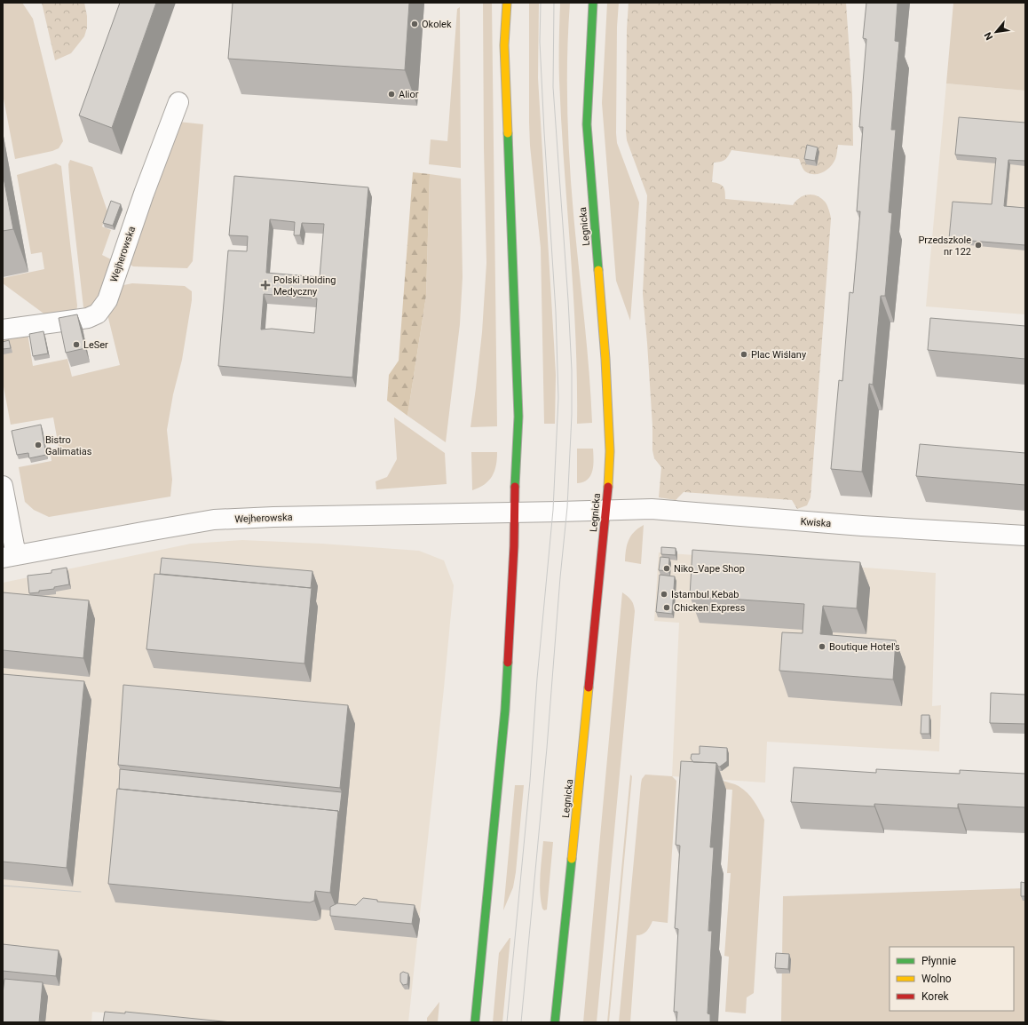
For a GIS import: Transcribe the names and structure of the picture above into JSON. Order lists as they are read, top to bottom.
{
  "streets": {
    "main road": ["Legnicka"],
    "street": ["Wejherowska", "Kwiska"]
  },
  "crossings": [
    ["Legnicka", "Kwiska"],
    ["Wejherowska", "Kwiska"]
  ],
  "places": {
    "other": [
      "Okolek",
      "Alior",
      "Przedszkole nr 122",
      "LeSer",
      "Plac Wiślany",
      "Bistro Galimatias",
      "Niko_Vape Shop",
      "Istambul Kebab",
      "Chicken Express",
      "Boutique Hotel's"
    ],
    "health": ["Polski Holding Medyczny"]
  },
  "legend": ["Płynnie", "Wolno", "Korek"],
  "north": "bottom left"
}
